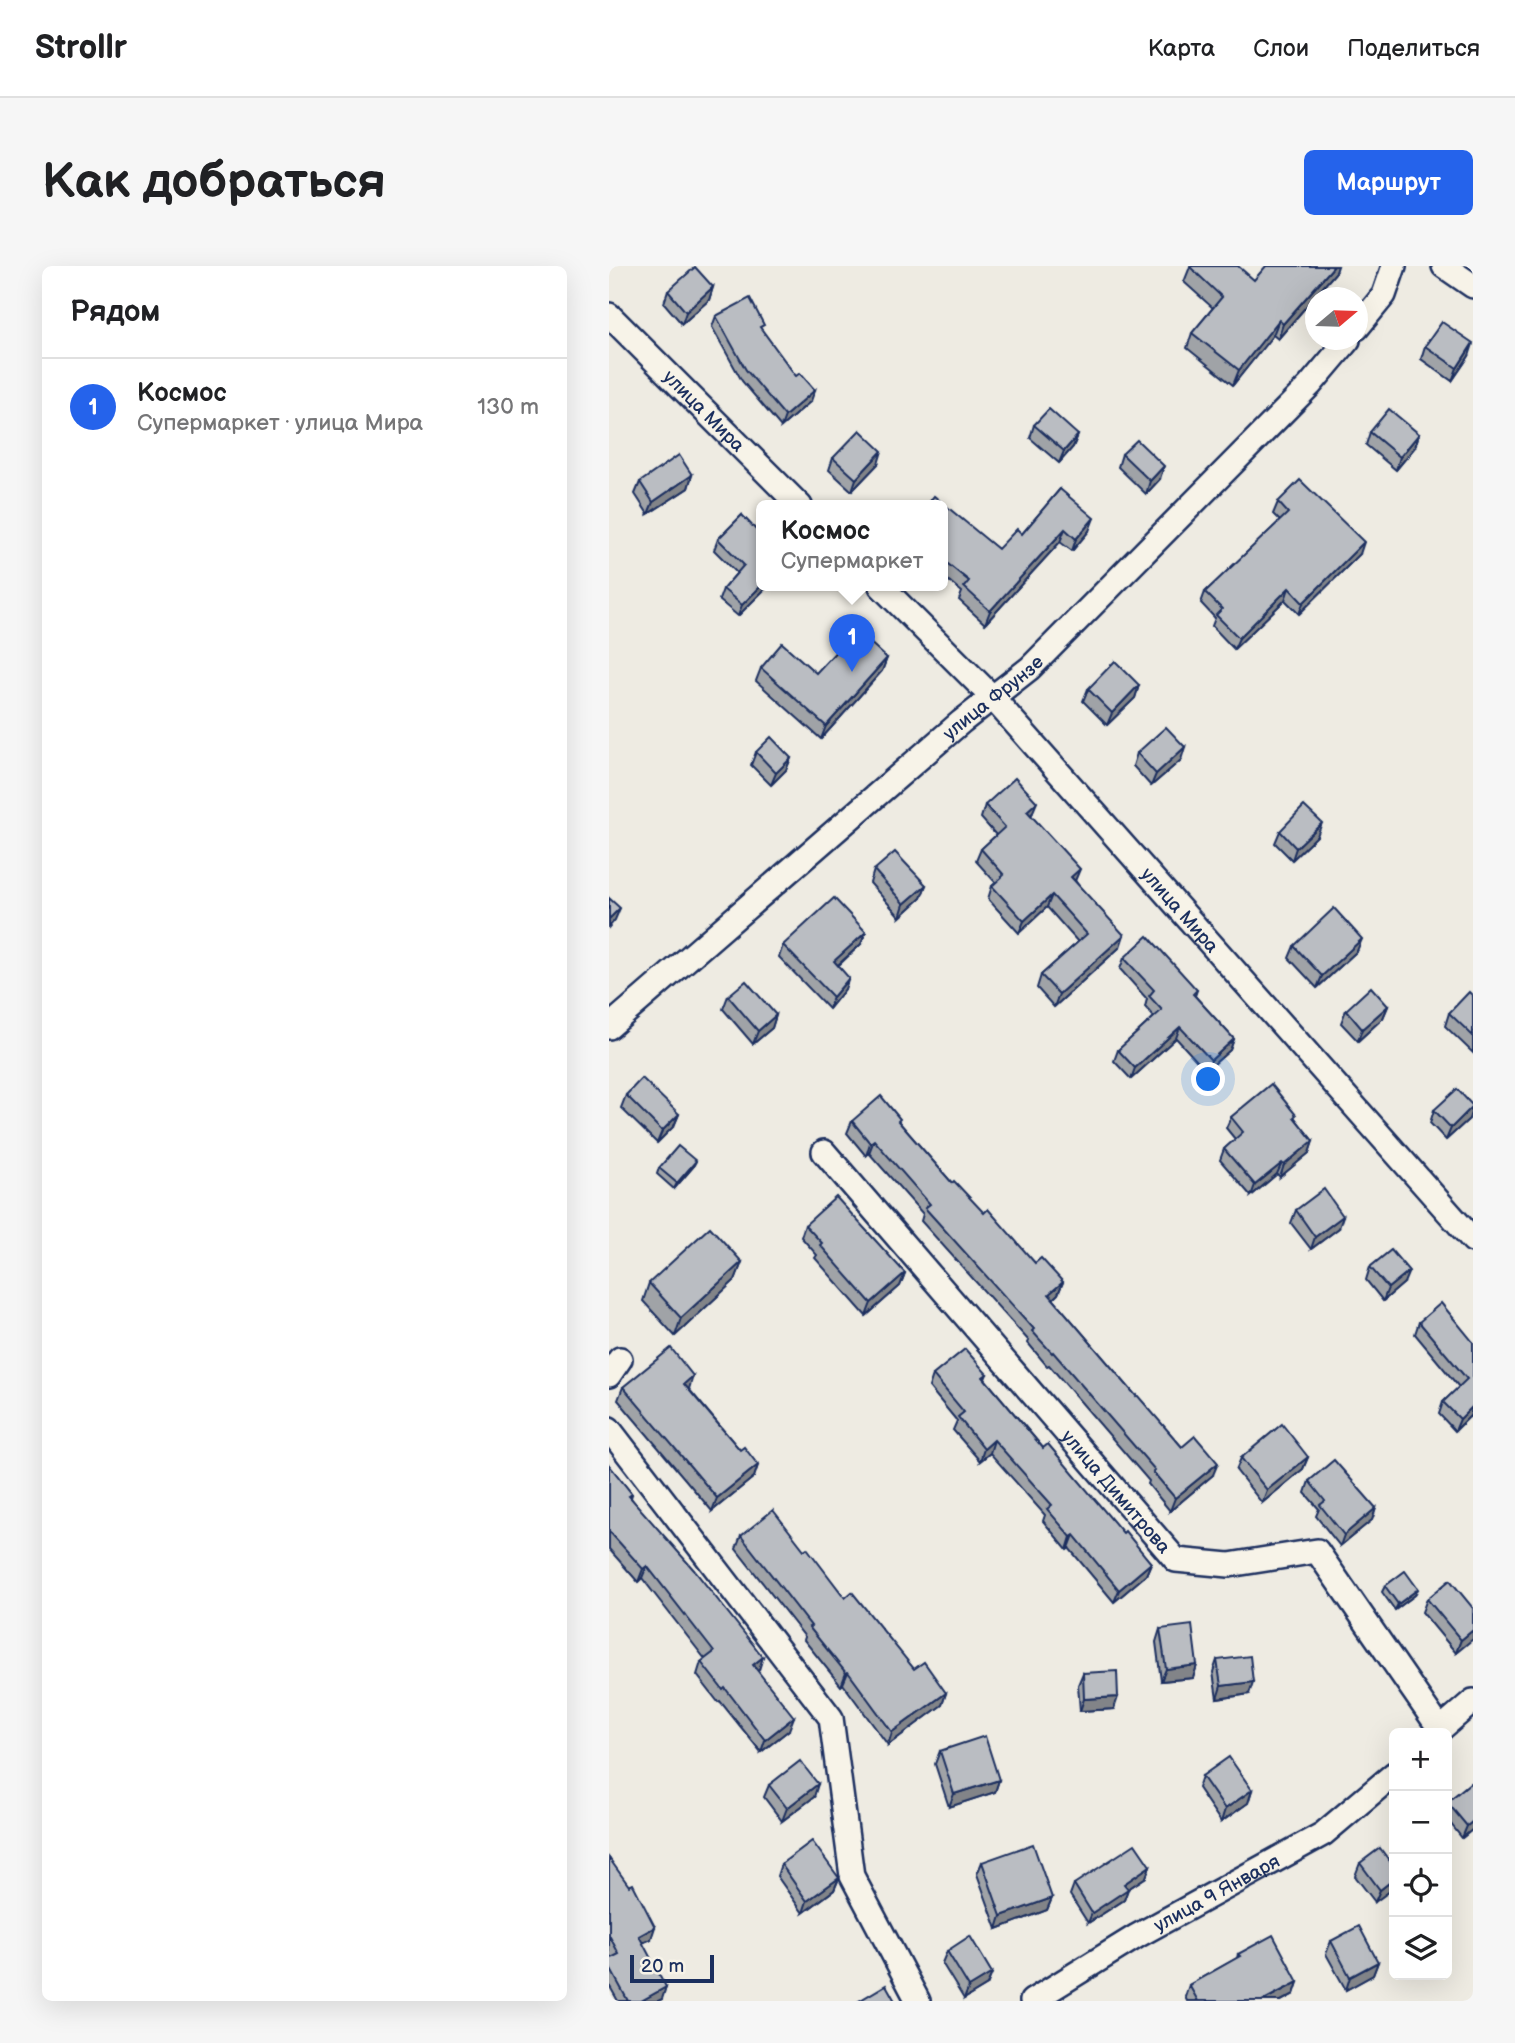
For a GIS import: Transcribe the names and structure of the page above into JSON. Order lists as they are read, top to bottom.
{
  "streets": {
    "street": [
      "улица Мира",
      "улица Фрунзе",
      "улица Димитрова",
      "улица 9 Января"
    ]
  },
  "crossings": [
    ["улица Мира", "улица Фрунзе"]
  ],
  "scale_bar": "20 m",
  "north": "right",
  "page": {
    "header": "Strollr",
    "nav": ["Карта", "Слои", "Поделиться"],
    "buttons": "Маршрут",
    "title": "Как добраться",
    "heading": "Рядом",
    "list": [
      {
        "mark": "1",
        "name": "Космос",
        "note": "Супермаркет · улица Мира",
        "value": "130 m"
      }
    ],
    "popup": ["Космос", "Супермаркет"],
    "pins": "1",
    "map_buttons": ["+", "−"],
    "scale": "20 m"
  }
}
